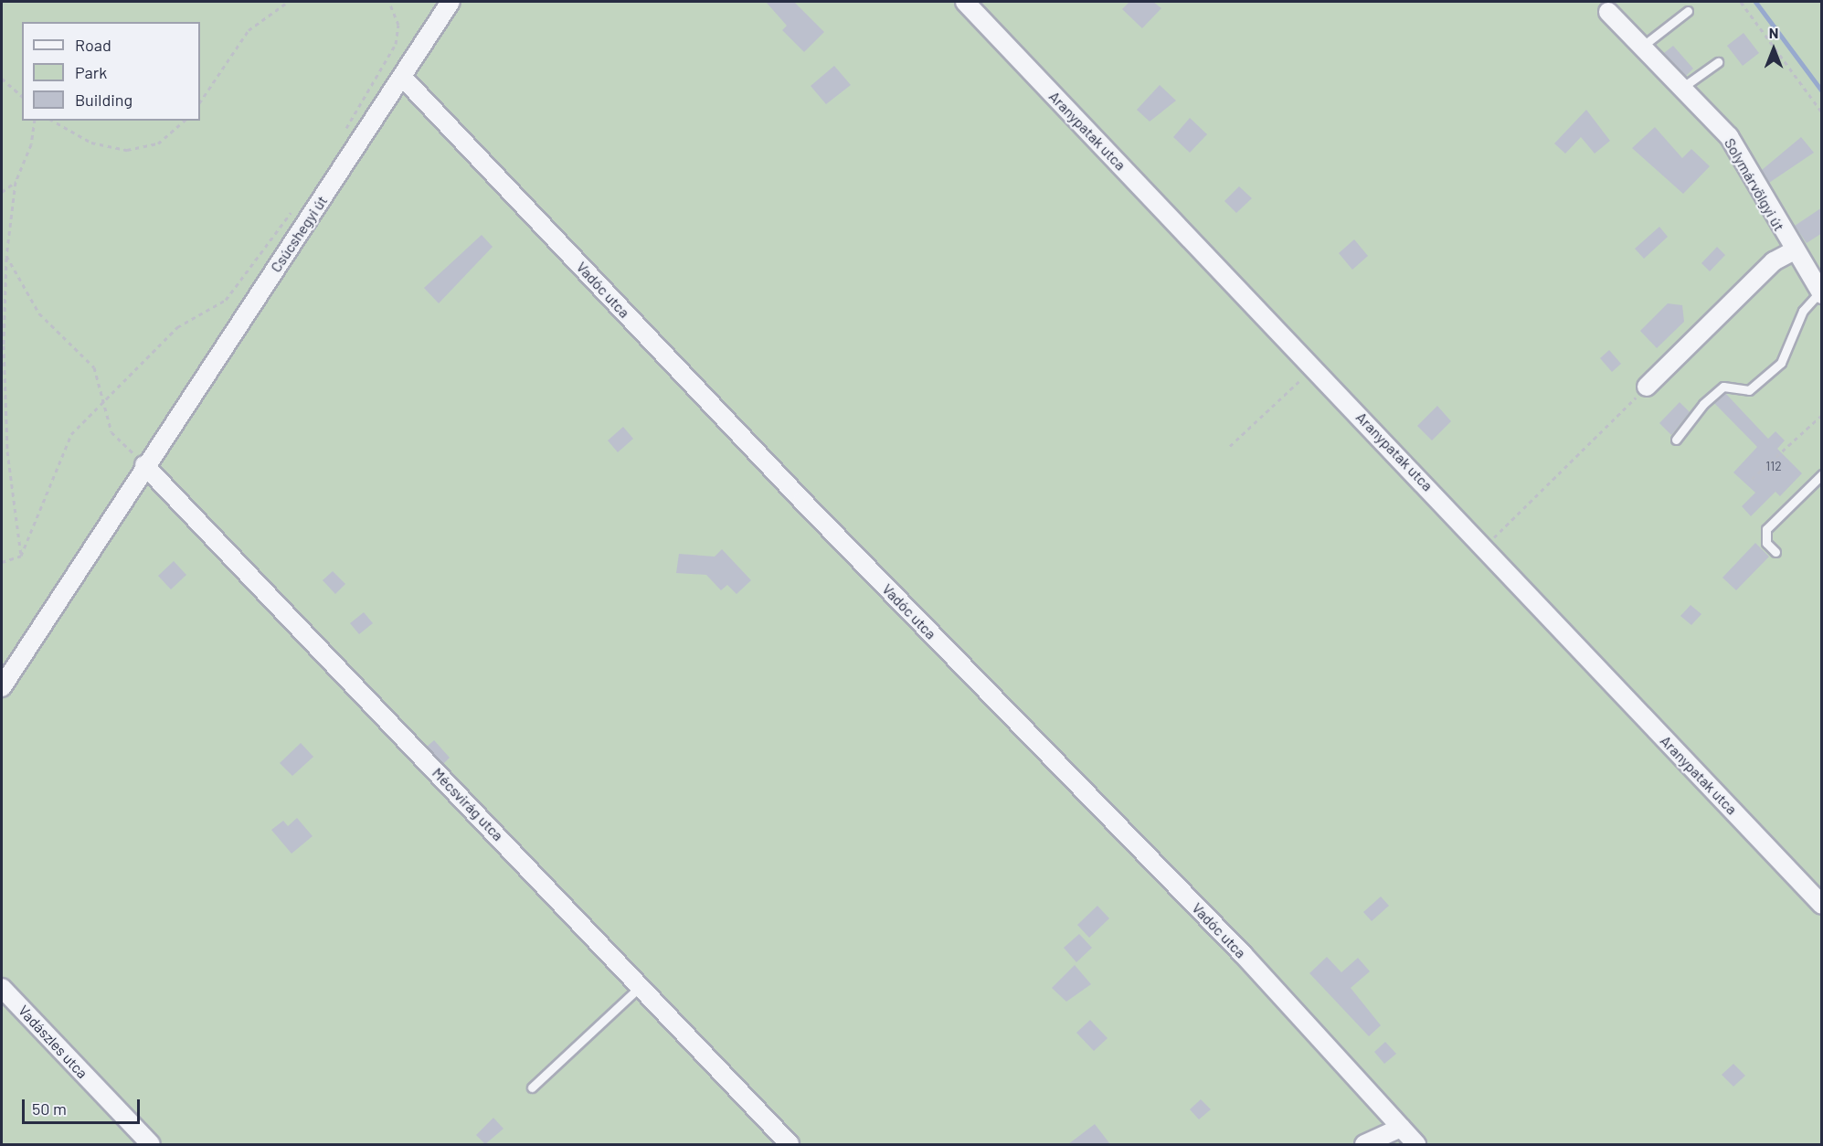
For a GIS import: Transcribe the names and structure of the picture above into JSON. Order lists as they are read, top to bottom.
{
  "streets": {
    "street": [
      "Aranypatak utca",
      "Solymárvölgyi út",
      "Csúcshegyi út",
      "Vadóc utca",
      "Mécsvirág utca",
      "Vadászles utca"
    ]
  },
  "crossings": [
    ["Csúcshegyi út", "Vadóc utca"],
    ["Csúcshegyi út", "Mécsvirág utca"]
  ],
  "house_numbers": ["112"],
  "legend": ["Road", "Park", "Building"],
  "scale_bar": "50 m",
  "north": "top"
}
